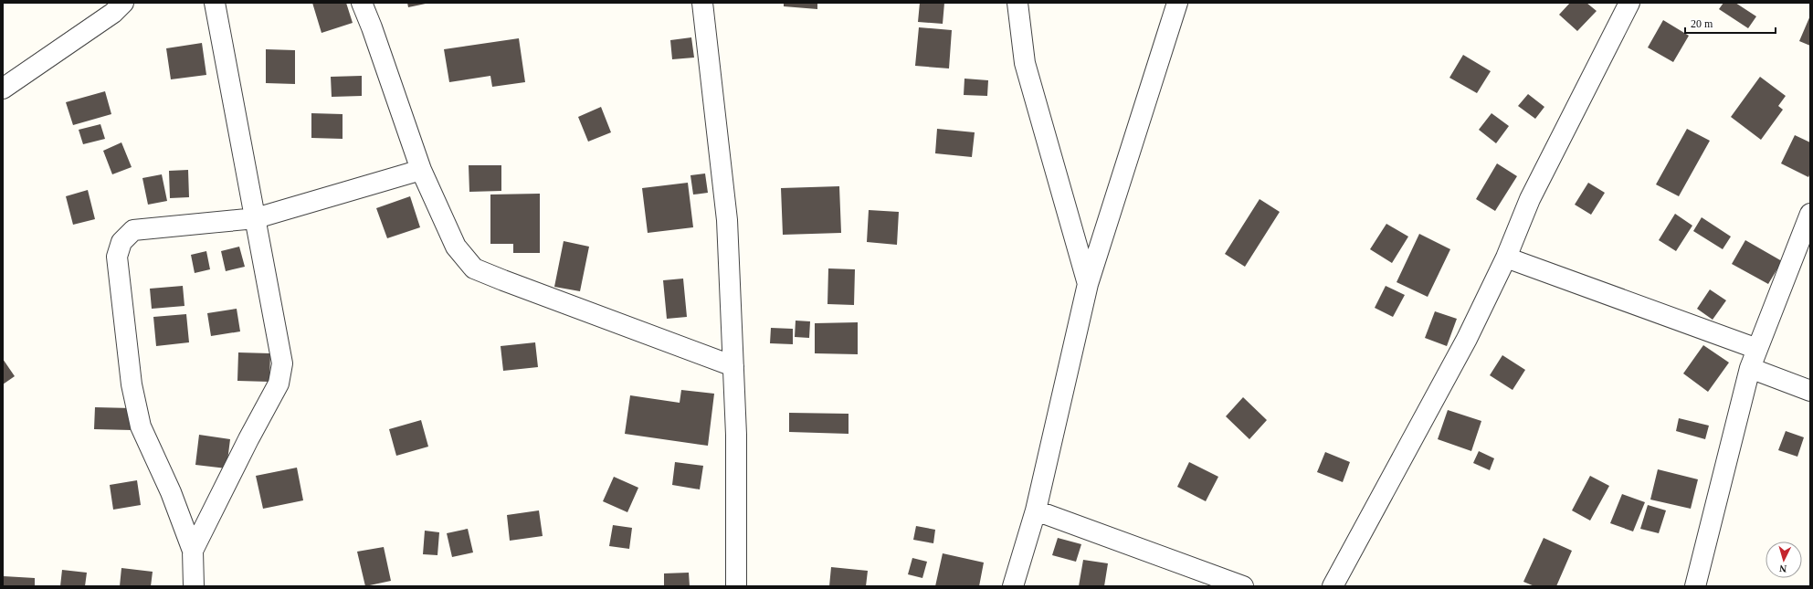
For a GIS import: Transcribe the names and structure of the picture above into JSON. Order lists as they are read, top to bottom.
{
  "scale_bar": "20 m",
  "north": "bottom"
}
